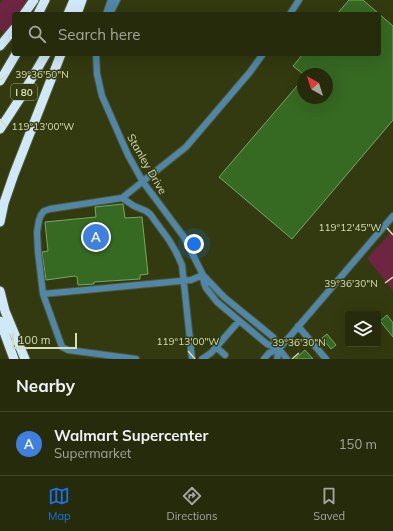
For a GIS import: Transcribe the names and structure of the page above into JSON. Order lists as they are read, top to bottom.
{
  "streets": {
    "highway": ["I 80"],
    "street": ["Stanley Drive"]
  },
  "scale_bar": "100 m",
  "north": "top left",
  "page": {
    "search": "Search here",
    "pins": "A",
    "scale": "100 m",
    "heading": "Nearby",
    "list": [
      {
        "mark": "A",
        "name": "Walmart Supercenter",
        "note": "Supermarket",
        "value": "150 m"
      }
    ],
    "nav": ["Map", "Directions", "Saved"]
  },
  "coordinates": [
    "39°36'50\"N",
    "119°13'00\"W",
    "119°12'45\"W",
    "39°36'30\"N"
  ]
}
